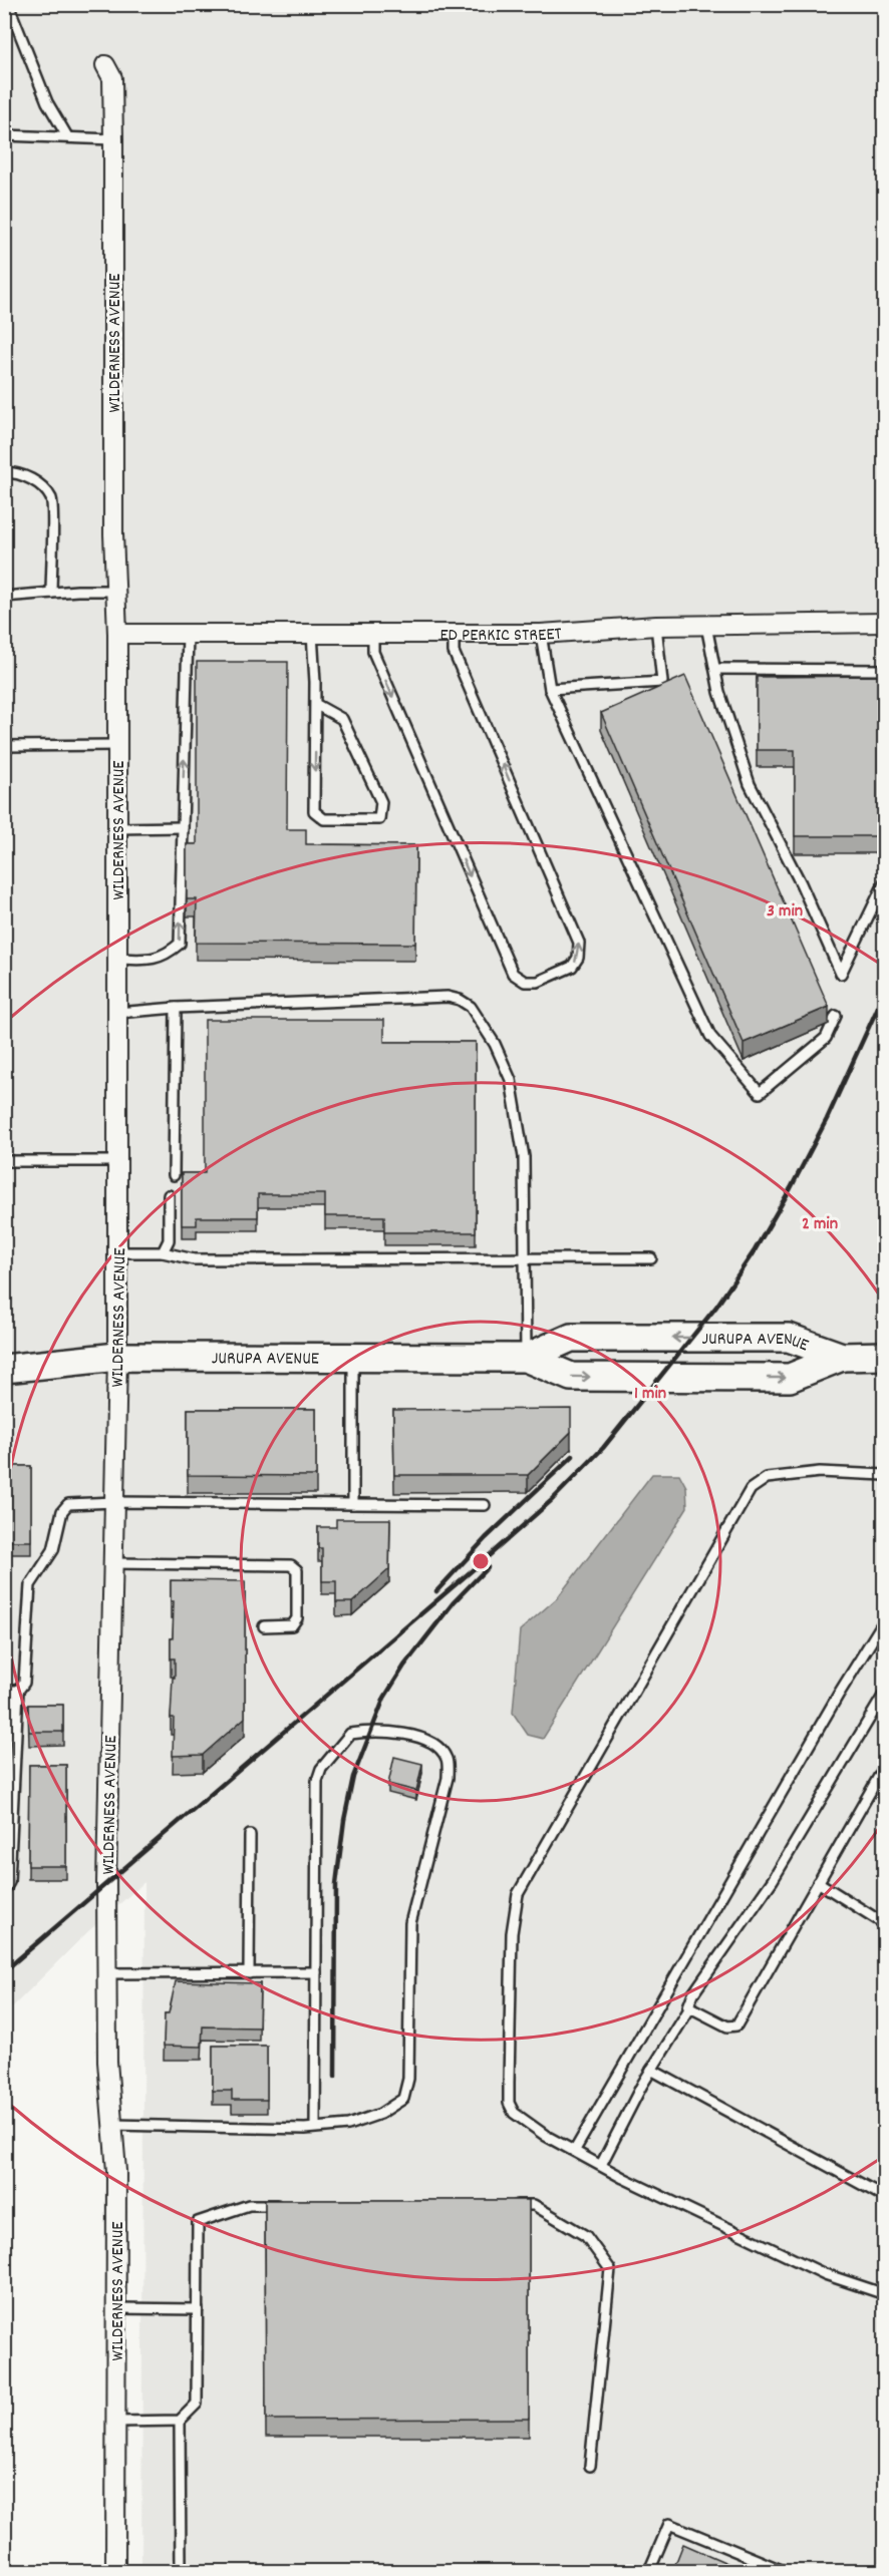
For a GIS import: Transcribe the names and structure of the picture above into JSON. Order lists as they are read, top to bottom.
{
  "streets": {
    "main road": ["JURUPA AVENUE"],
    "street": ["WILDERNESS AVENUE", "ED PERKIC STREET"]
  },
  "crossings": [
    ["WILDERNESS AVENUE", "ED PERKIC STREET"],
    ["WILDERNESS AVENUE", "JURUPA AVENUE"]
  ],
  "rings": ["3 min", "2 min", "1 min"]
}
